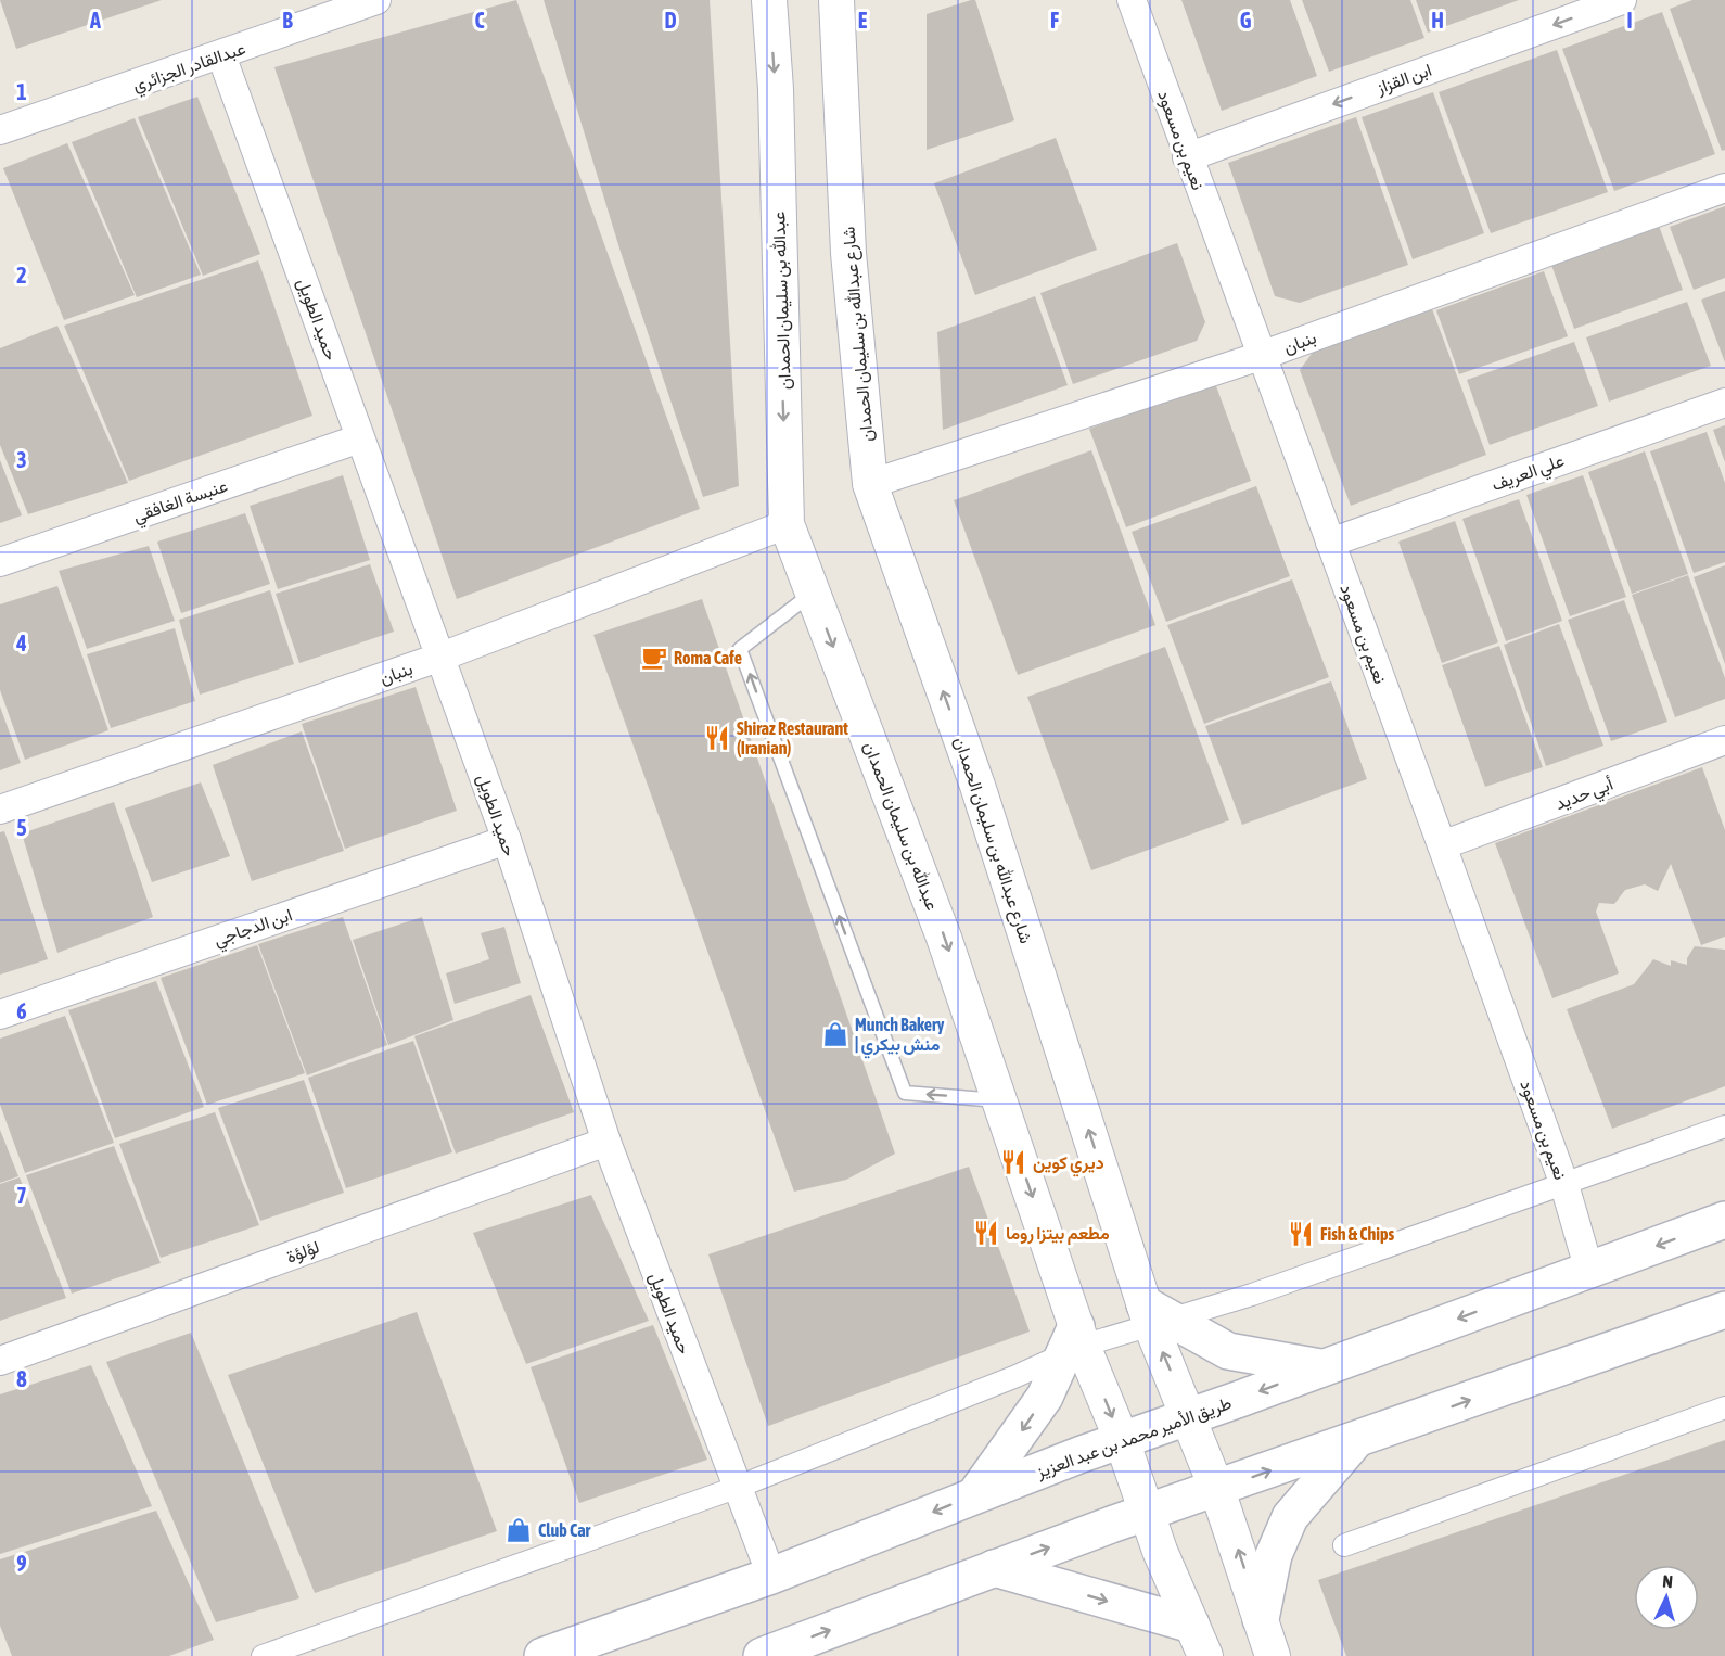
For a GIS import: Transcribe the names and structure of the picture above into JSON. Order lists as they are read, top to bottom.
{
  "streets": {
    "main road": ["طريق الأمير محمد بن عبد العزيز"],
    "street": [
      "عبدالقادر الجزائري",
      "ابن القزاز",
      "نعيم بن مسعود",
      "عبدالله بن سليمان الحمدان",
      "حميد الطويل",
      "شارع عبدالله بن سليمان الحمدان",
      "بنبان",
      "علي العريف",
      "عنبسة الغافقي",
      "أبي حديد",
      "ابن الدجاجي",
      "لؤلؤة"
    ]
  },
  "crossings": [
    ["عبدالقادر الجزائري", "حميد الطويل"],
    ["ابن القزاز", "نعيم بن مسعود"],
    ["نعيم بن مسعود", "بنبان"],
    ["نعيم بن مسعود", "علي العريف"],
    ["نعيم بن مسعود", "أبي حديد"],
    ["نعيم بن مسعود", "طريق الأمير محمد بن عبد العزيز"],
    ["عبدالله بن سليمان الحمدان", "بنبان"],
    ["عبدالله بن سليمان الحمدان", "طريق الأمير محمد بن عبد العزيز"],
    ["حميد الطويل", "بنبان"],
    ["حميد الطويل", "عنبسة الغافقي"],
    ["حميد الطويل", "ابن الدجاجي"],
    ["حميد الطويل", "لؤلؤة"],
    ["حميد الطويل", "طريق الأمير محمد بن عبد العزيز"],
    ["شارع عبدالله بن سليمان الحمدان", "بنبان"],
    ["شارع عبدالله بن سليمان الحمدان", "طريق الأمير محمد بن عبد العزيز"]
  ],
  "one_way": ["ابن القزاز", "عبدالله بن سليمان الحمدان", "شارع عبدالله بن سليمان الحمدان"],
  "places": {
    "cafe": ["Roma Cafe"],
    "restaurant": [
      "Shiraz Restaurant (Iranian)",
      "ديري كوين",
      "مطعم بيتزا روما",
      "Fish & Chips"
    ],
    "shop": ["Munch Bakery | منش بيكري", "Club Car"]
  },
  "north": "top",
  "grid": {
    "columns": [
      "A",
      "B",
      "C",
      "D",
      "E",
      "F",
      "G",
      "H",
      "I"
    ],
    "rows": [
      "1",
      "2",
      "3",
      "4",
      "5",
      "6",
      "7",
      "8",
      "9"
    ]
  }
}
